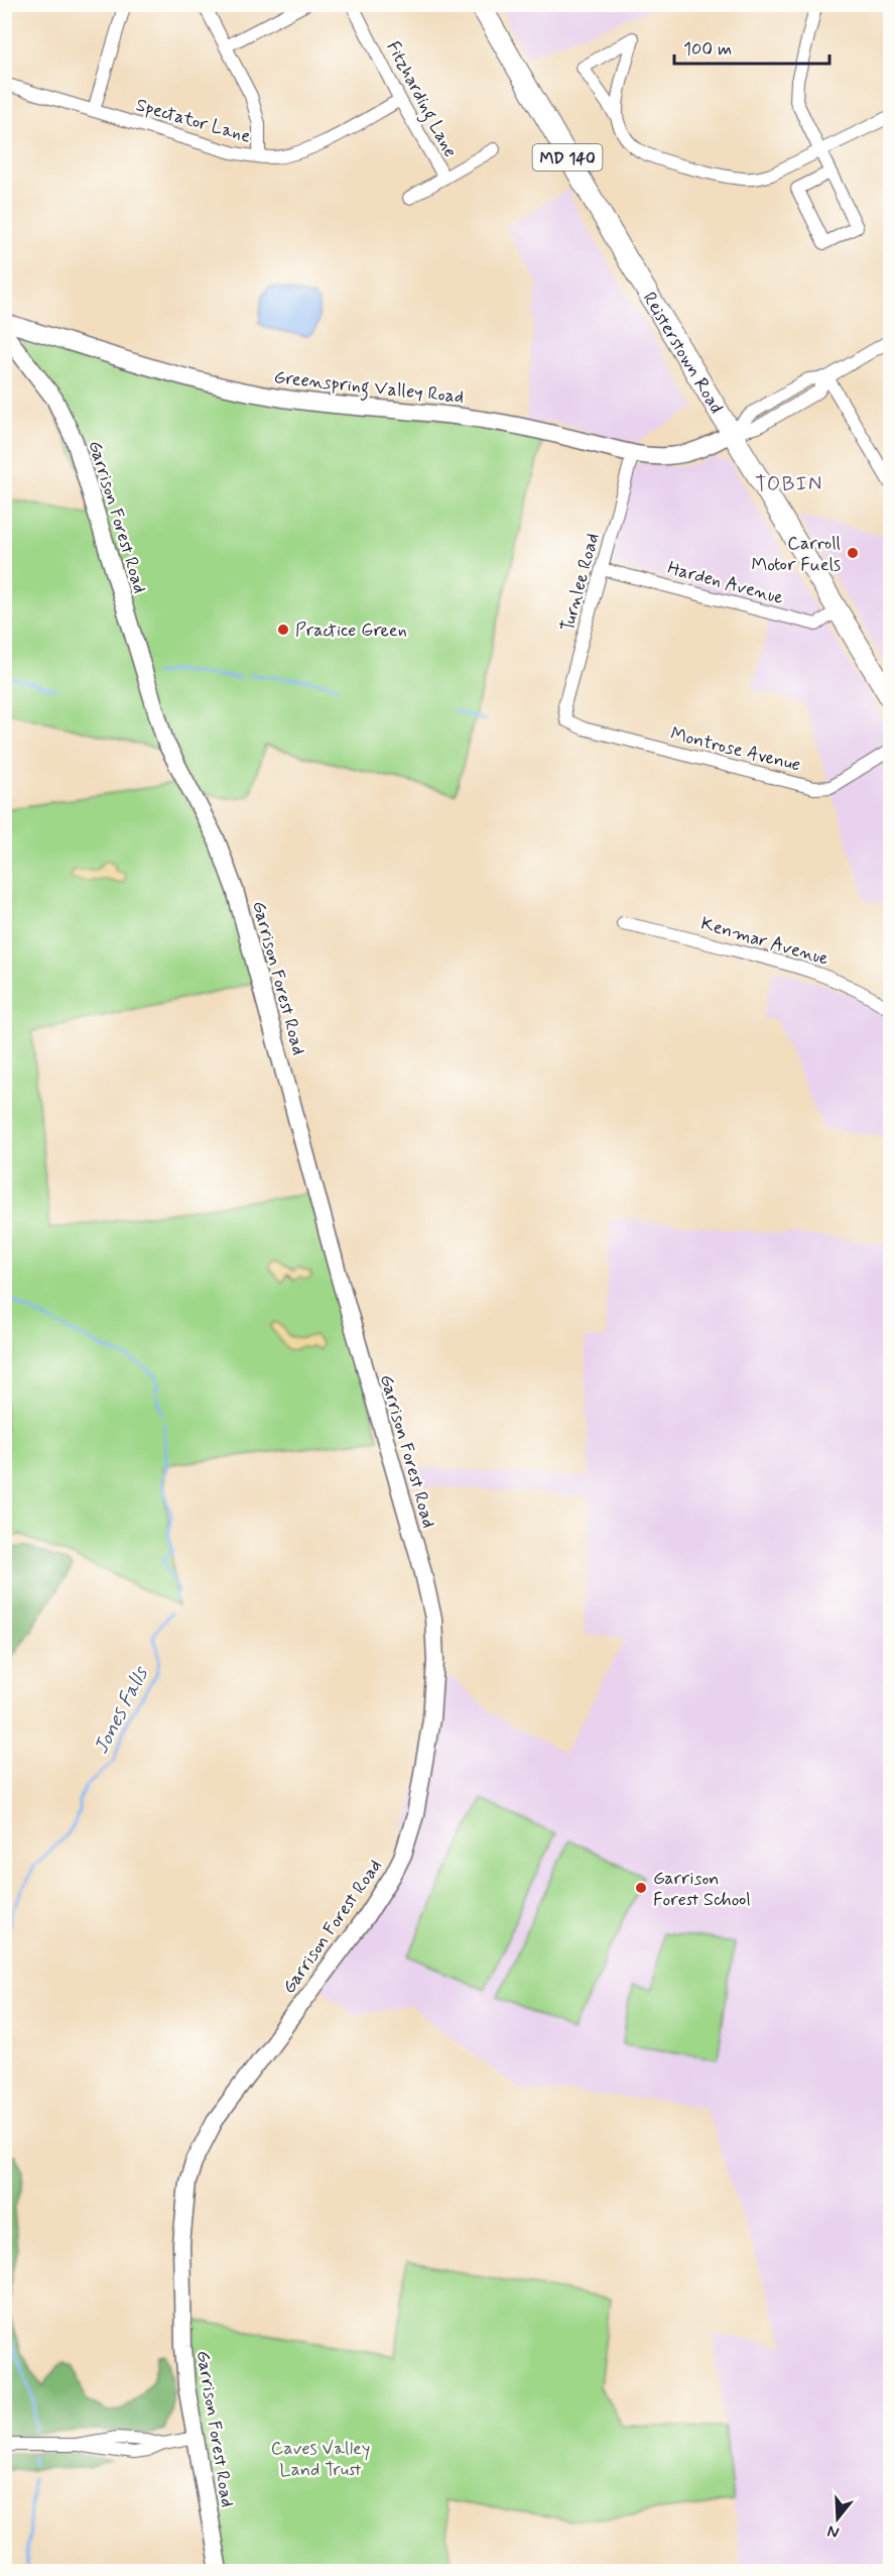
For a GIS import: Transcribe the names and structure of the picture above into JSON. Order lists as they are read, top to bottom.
{
  "streets": {
    "main road": [
      "MD 140",
      "Reisterstown Road",
      "Greenspring Valley Road",
      "Garrison Forest Road"
    ],
    "street": [
      "Fitzharding Lane",
      "Spectator Lane",
      "Turnlee Road",
      "Harden Avenue",
      "Montrose Avenue",
      "Kenmar Avenue"
    ]
  },
  "crossings": [
    ["Fitzharding Lane", "Spectator Lane"],
    ["Reisterstown Road", "Greenspring Valley Road"],
    ["Reisterstown Road", "Harden Avenue"],
    ["Greenspring Valley Road", "Turnlee Road"],
    ["Turnlee Road", "Harden Avenue"],
    ["Turnlee Road", "Montrose Avenue"]
  ],
  "districts": ["TOBIN"],
  "water": ["Jones Falls"],
  "parks": ["Caves Valley Land Trust"],
  "places": ["Carroll Motor Fuels", "Practice Green", "Garrison Forest School"],
  "scale_bar": "100 m",
  "north": "bottom"
}
